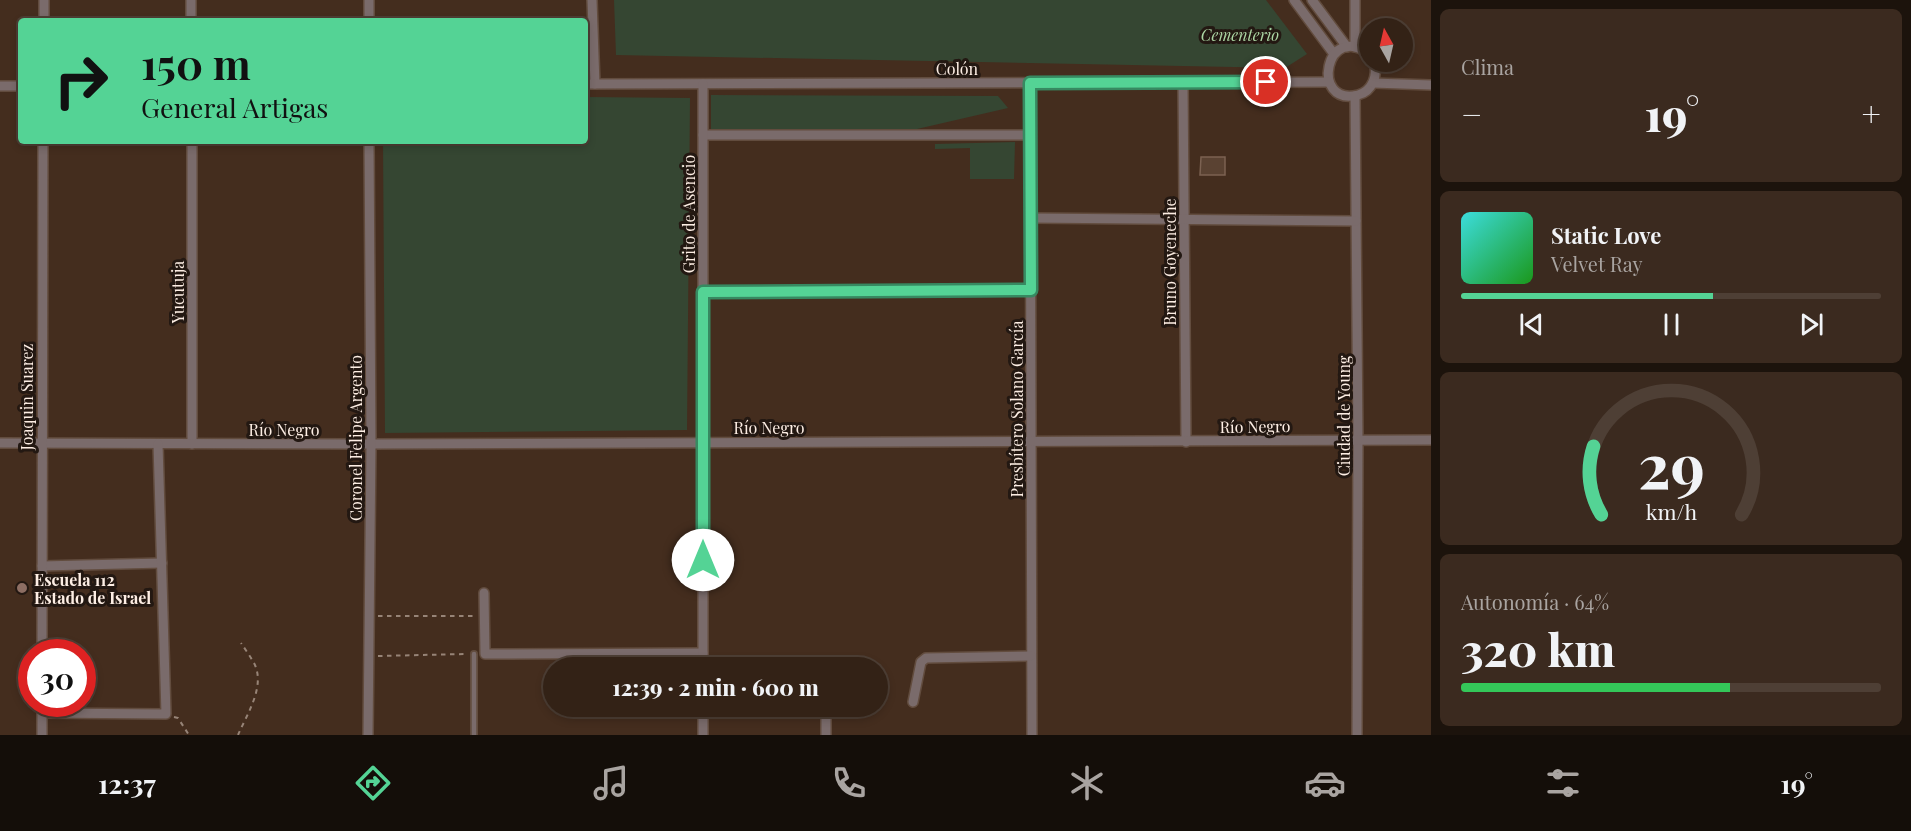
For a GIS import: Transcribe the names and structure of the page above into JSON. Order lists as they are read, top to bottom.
{
  "streets": {
    "street": [
      "Colón",
      "Grito de Asencio",
      "Bruno Goyeneche",
      "Yucutuja",
      "Joaquin Suarez",
      "Presbítero Solano García",
      "Ciudad de Young",
      "Río Negro",
      "Coronel Felipe Argento"
    ]
  },
  "crossings": [
    ["Colón", "Grito de Asencio"],
    ["Colón", "Bruno Goyeneche"],
    ["Colón", "Presbítero Solano García"],
    ["Grito de Asencio", "Río Negro"],
    ["Bruno Goyeneche", "Río Negro"],
    ["Yucutuja", "Río Negro"],
    ["Joaquin Suarez", "Río Negro"],
    ["Presbítero Solano García", "Río Negro"],
    ["Ciudad de Young", "Río Negro"],
    ["Río Negro", "Coronel Felipe Argento"]
  ],
  "parks": ["Cementerio"],
  "places": ["Escuela 112 Estado de Israel"],
  "north": "top",
  "page": {
    "tile": [
      "Clima",
      ["Autonomía · 64%", "320 km"]
    ],
    "turn": ["150 m", "General Artigas"],
    "heat": ["−", "19°", "+"],
    "song": ["Static Love", "Velvet Ray"],
    "limit": "30",
    "trip": "12:39 · 2 min · 600 m",
    "tabs": ["12:37", "19°"],
    "gauge": ["29", "km/h"]
  }
}
